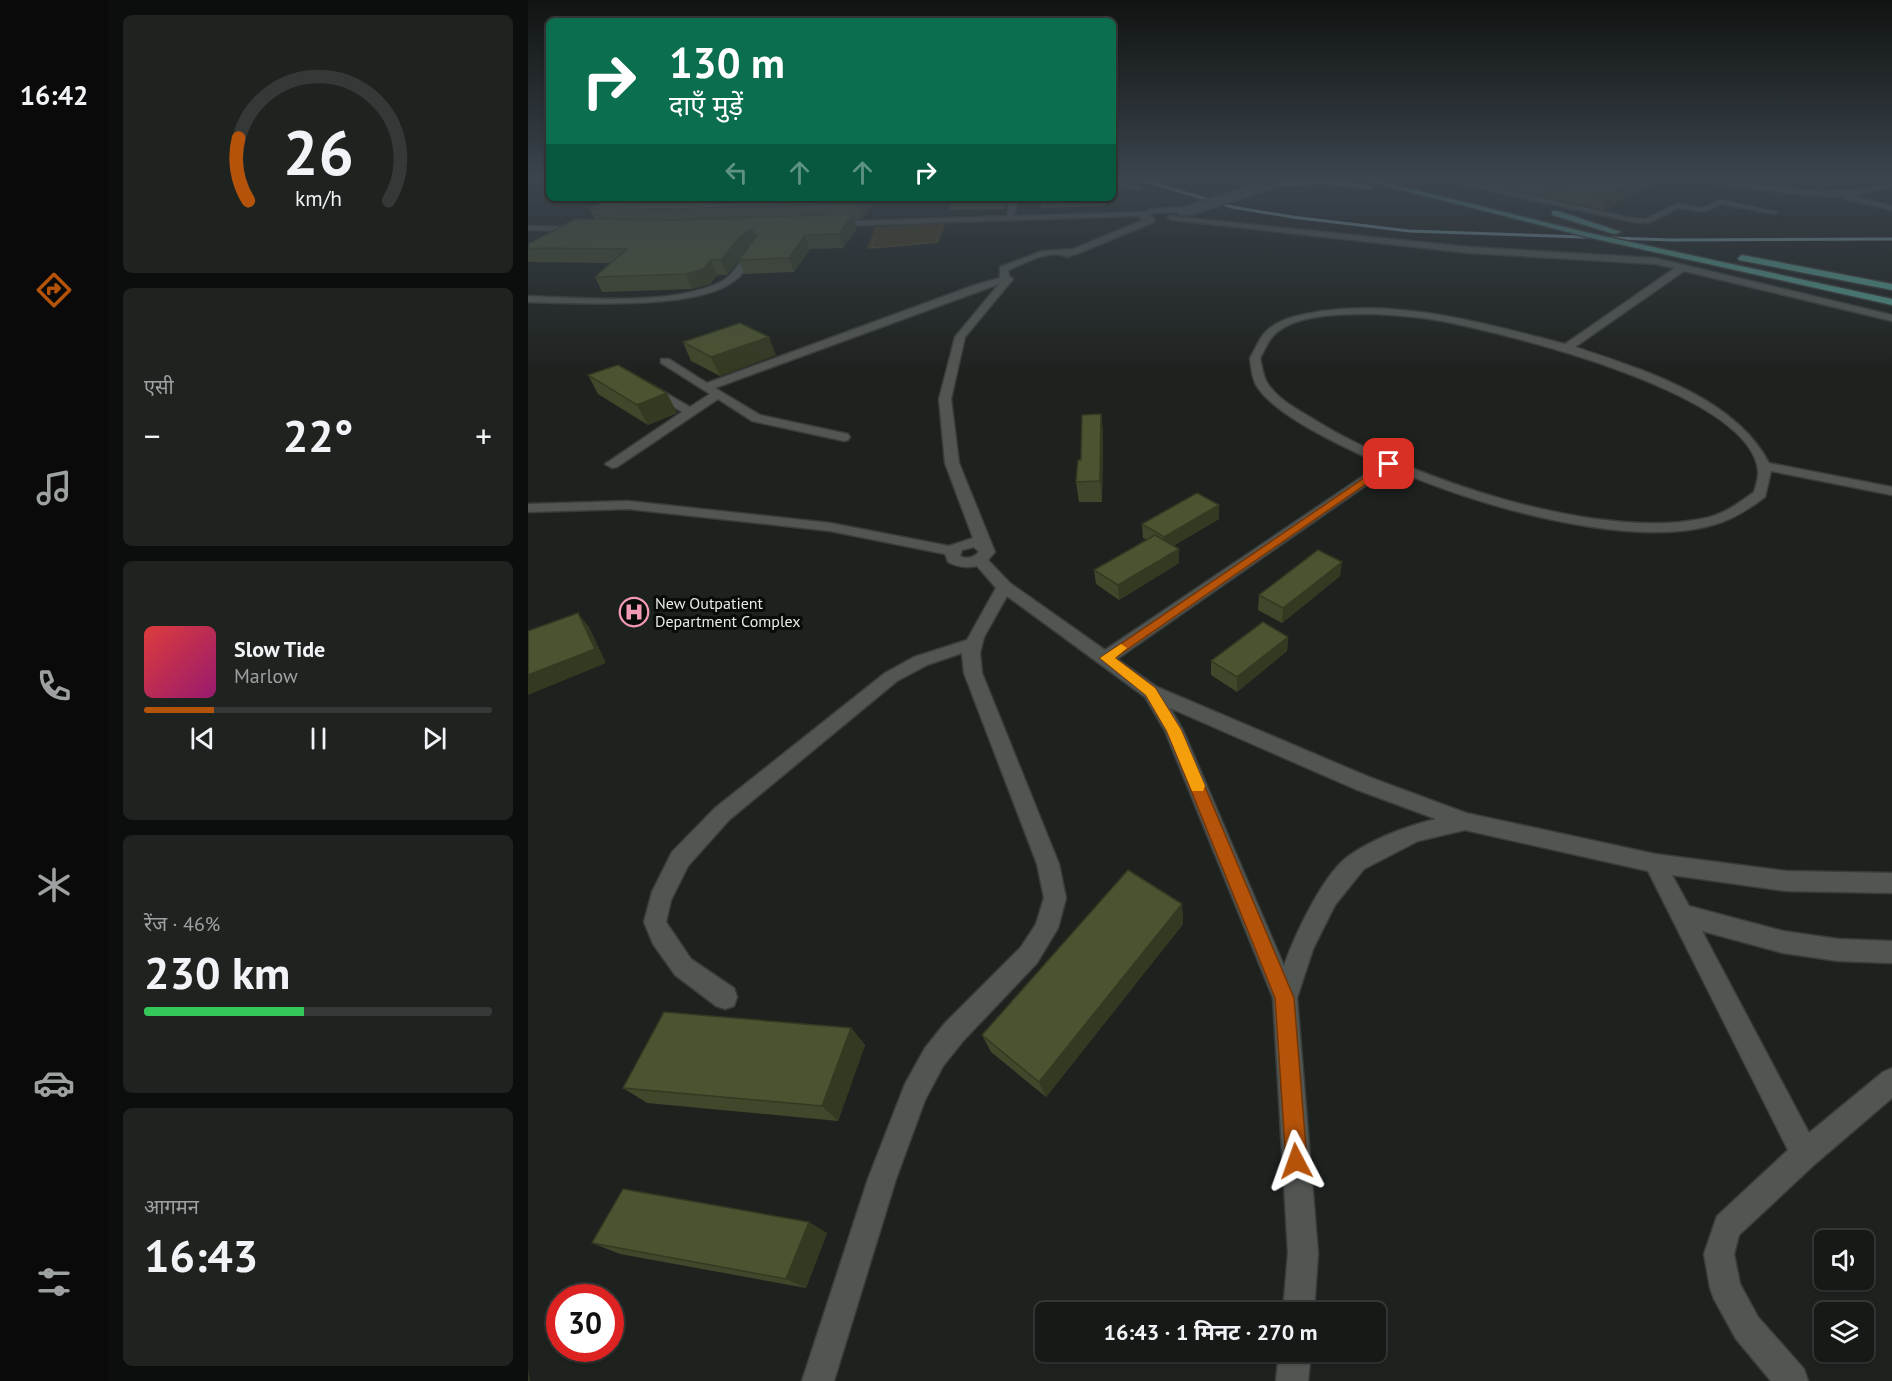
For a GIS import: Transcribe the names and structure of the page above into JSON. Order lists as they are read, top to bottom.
{
  "places": {
    "hospital": ["New Outpatient Department Complex"]
  },
  "page": {
    "tabs": "16:42",
    "turn": ["130 m", "दाएँ मुड़ें"],
    "tile": [
      "एसी",
      ["रेंज · 46%", "230 km"],
      ["आगमन", "16:43"]
    ],
    "heat": ["−", "22°", "+"],
    "song": ["Slow Tide", "Marlow"],
    "limit": "30",
    "trip": "16:43 · 1 मिनट · 270 m",
    "gauge": ["26", "km/h"]
  }
}
